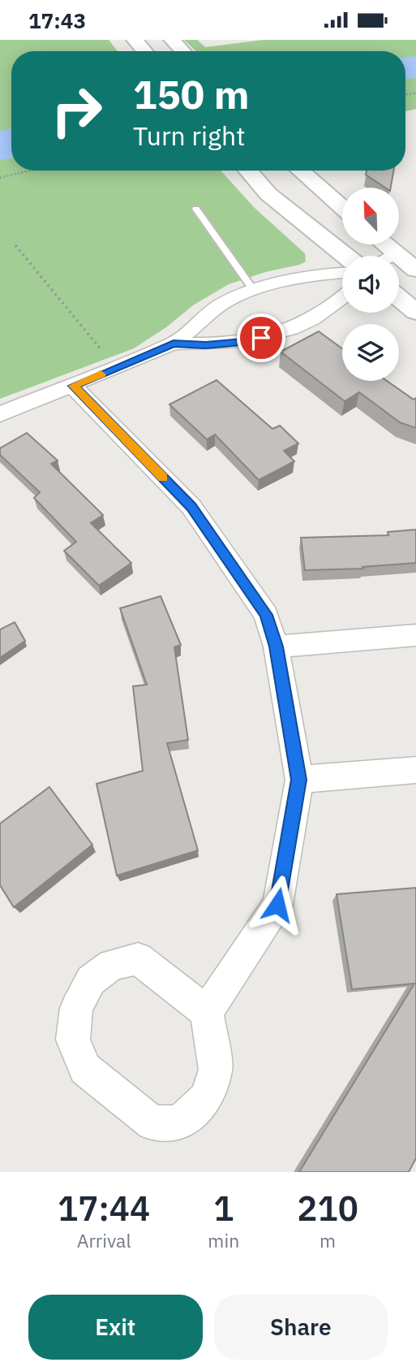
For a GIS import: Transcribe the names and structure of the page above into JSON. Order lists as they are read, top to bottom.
{
  "north": "top left",
  "page": {
    "status": "17:43",
    "turn": ["150 m", "Turn right"],
    "eta": [
      "17:44",
      "Arrival",
      "1",
      "min",
      "210",
      "m"
    ],
    "buttons": ["Exit", "Share"]
  }
}
